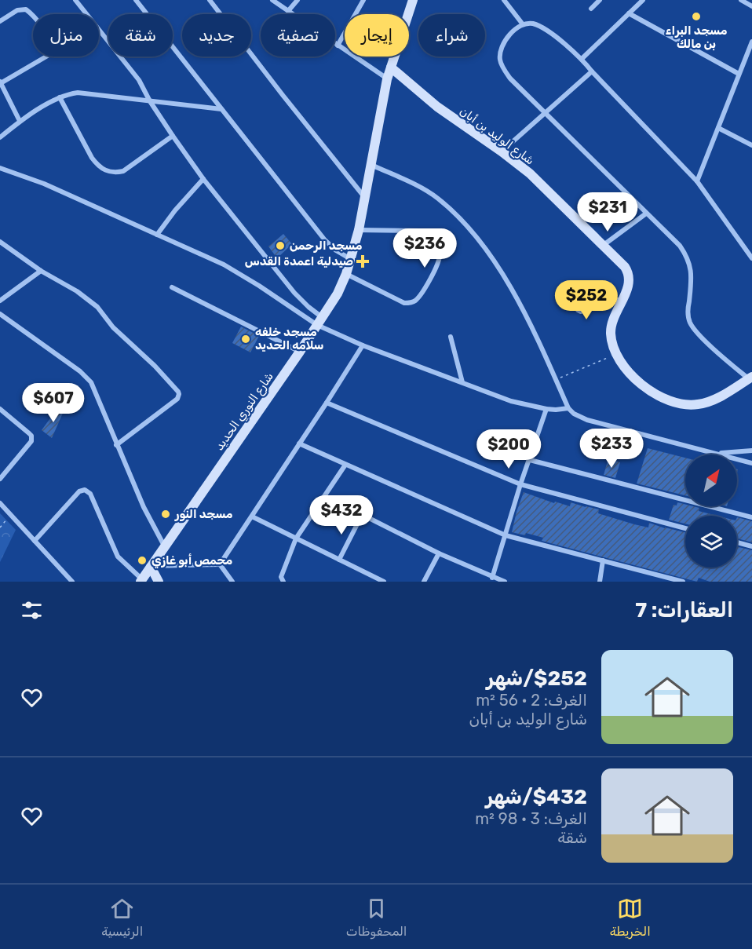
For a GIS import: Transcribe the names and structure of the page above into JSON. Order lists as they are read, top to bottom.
{
  "streets": {
    "street": ["شارع الوليد بن أبان", "شارع النوري الحديد"]
  },
  "crossings": [
    ["شارع الوليد بن أبان", "شارع النوري الحديد"]
  ],
  "places": {
    "other": [
      "مسجد البراء بن مالك",
      "مسجد الرحمن",
      "مسجد خلفه سلامه الحديد",
      "مسجد النور",
      "محمص أبو غازي"
    ],
    "health": ["صيدلية اعمدة القدس"]
  },
  "north": "top right",
  "page": {
    "chip": [
      "شراء",
      "إيجار",
      "تصفية",
      "جديد",
      "شقة",
      "منزل"
    ],
    "price": [
      "$231",
      "$236",
      "$252",
      "$607",
      "$233",
      "$200",
      "$432"
    ],
    "heading": "العقارات: 7",
    "list": [
      {
        "name": "$252/شهر",
        "note": "الغرف: 2 · 56 m² · شارع الوليد بن أبان"
      },
      {
        "name": "$432/شهر",
        "note": "الغرف: 3 · 98 m² · شقة"
      }
    ],
    "tabs": ["الخريطة", "المحفوظات", "الرئيسية"]
  }
}
